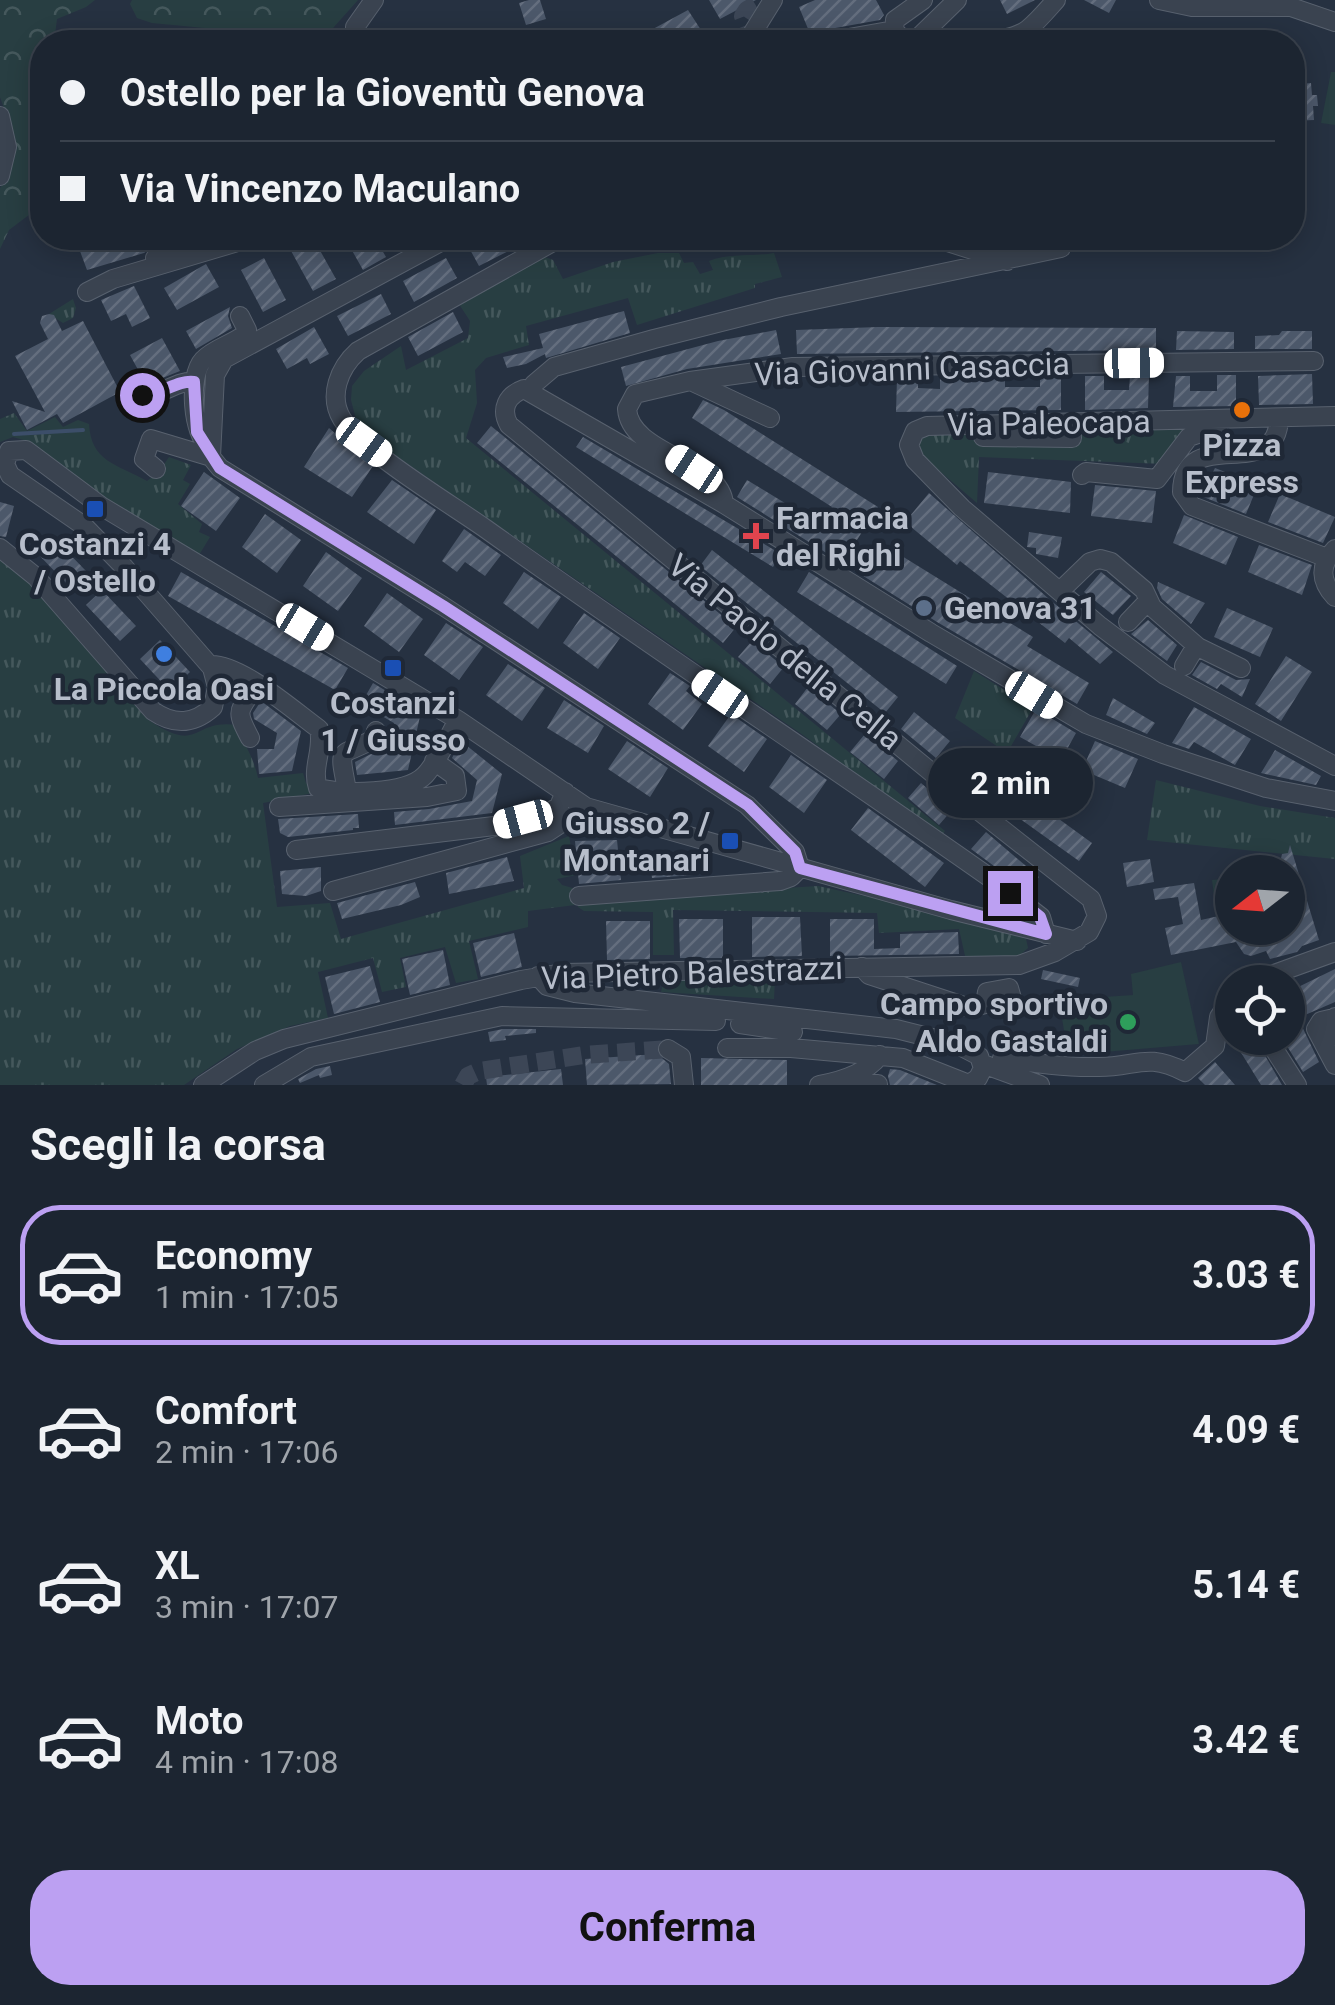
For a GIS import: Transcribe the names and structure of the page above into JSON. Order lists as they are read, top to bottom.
{
  "streets": {
    "street": [
      "Via Giovanni Casaccia",
      "Via Paleocapa",
      "Via Paolo della Cella",
      "Via Pietro Balestrazzi"
    ]
  },
  "crossings": [
    ["Via Paolo della Cella", "Via Pietro Balestrazzi"]
  ],
  "places": {
    "other": [
      "Pizza Express",
      "Genova 31",
      "La Piccola Oasi",
      "Campo sportivo Aldo Gastaldi"
    ],
    "transit": ["Costanzi 4 / Ostello", "Costanzi 1 / Giusso", "Giusso 2 / Montanari"],
    "health": ["Farmacia del Righi"]
  },
  "north": "left",
  "page": {
    "banner": ["Ostello per la Gioventù Genova", "Via Vincenzo Maculano"],
    "bubble": "2 min",
    "heading": "Scegli la corsa",
    "list": [
      {
        "name": "Economy",
        "note": "1 min · 17:05",
        "value": "3.03 €"
      },
      {
        "name": "Comfort",
        "note": "2 min · 17:06",
        "value": "4.09 €"
      },
      {
        "name": "XL",
        "note": "3 min · 17:07",
        "value": "5.14 €"
      },
      {
        "name": "Moto",
        "note": "4 min · 17:08",
        "value": "3.42 €"
      }
    ],
    "buttons": "Conferma"
  }
}
